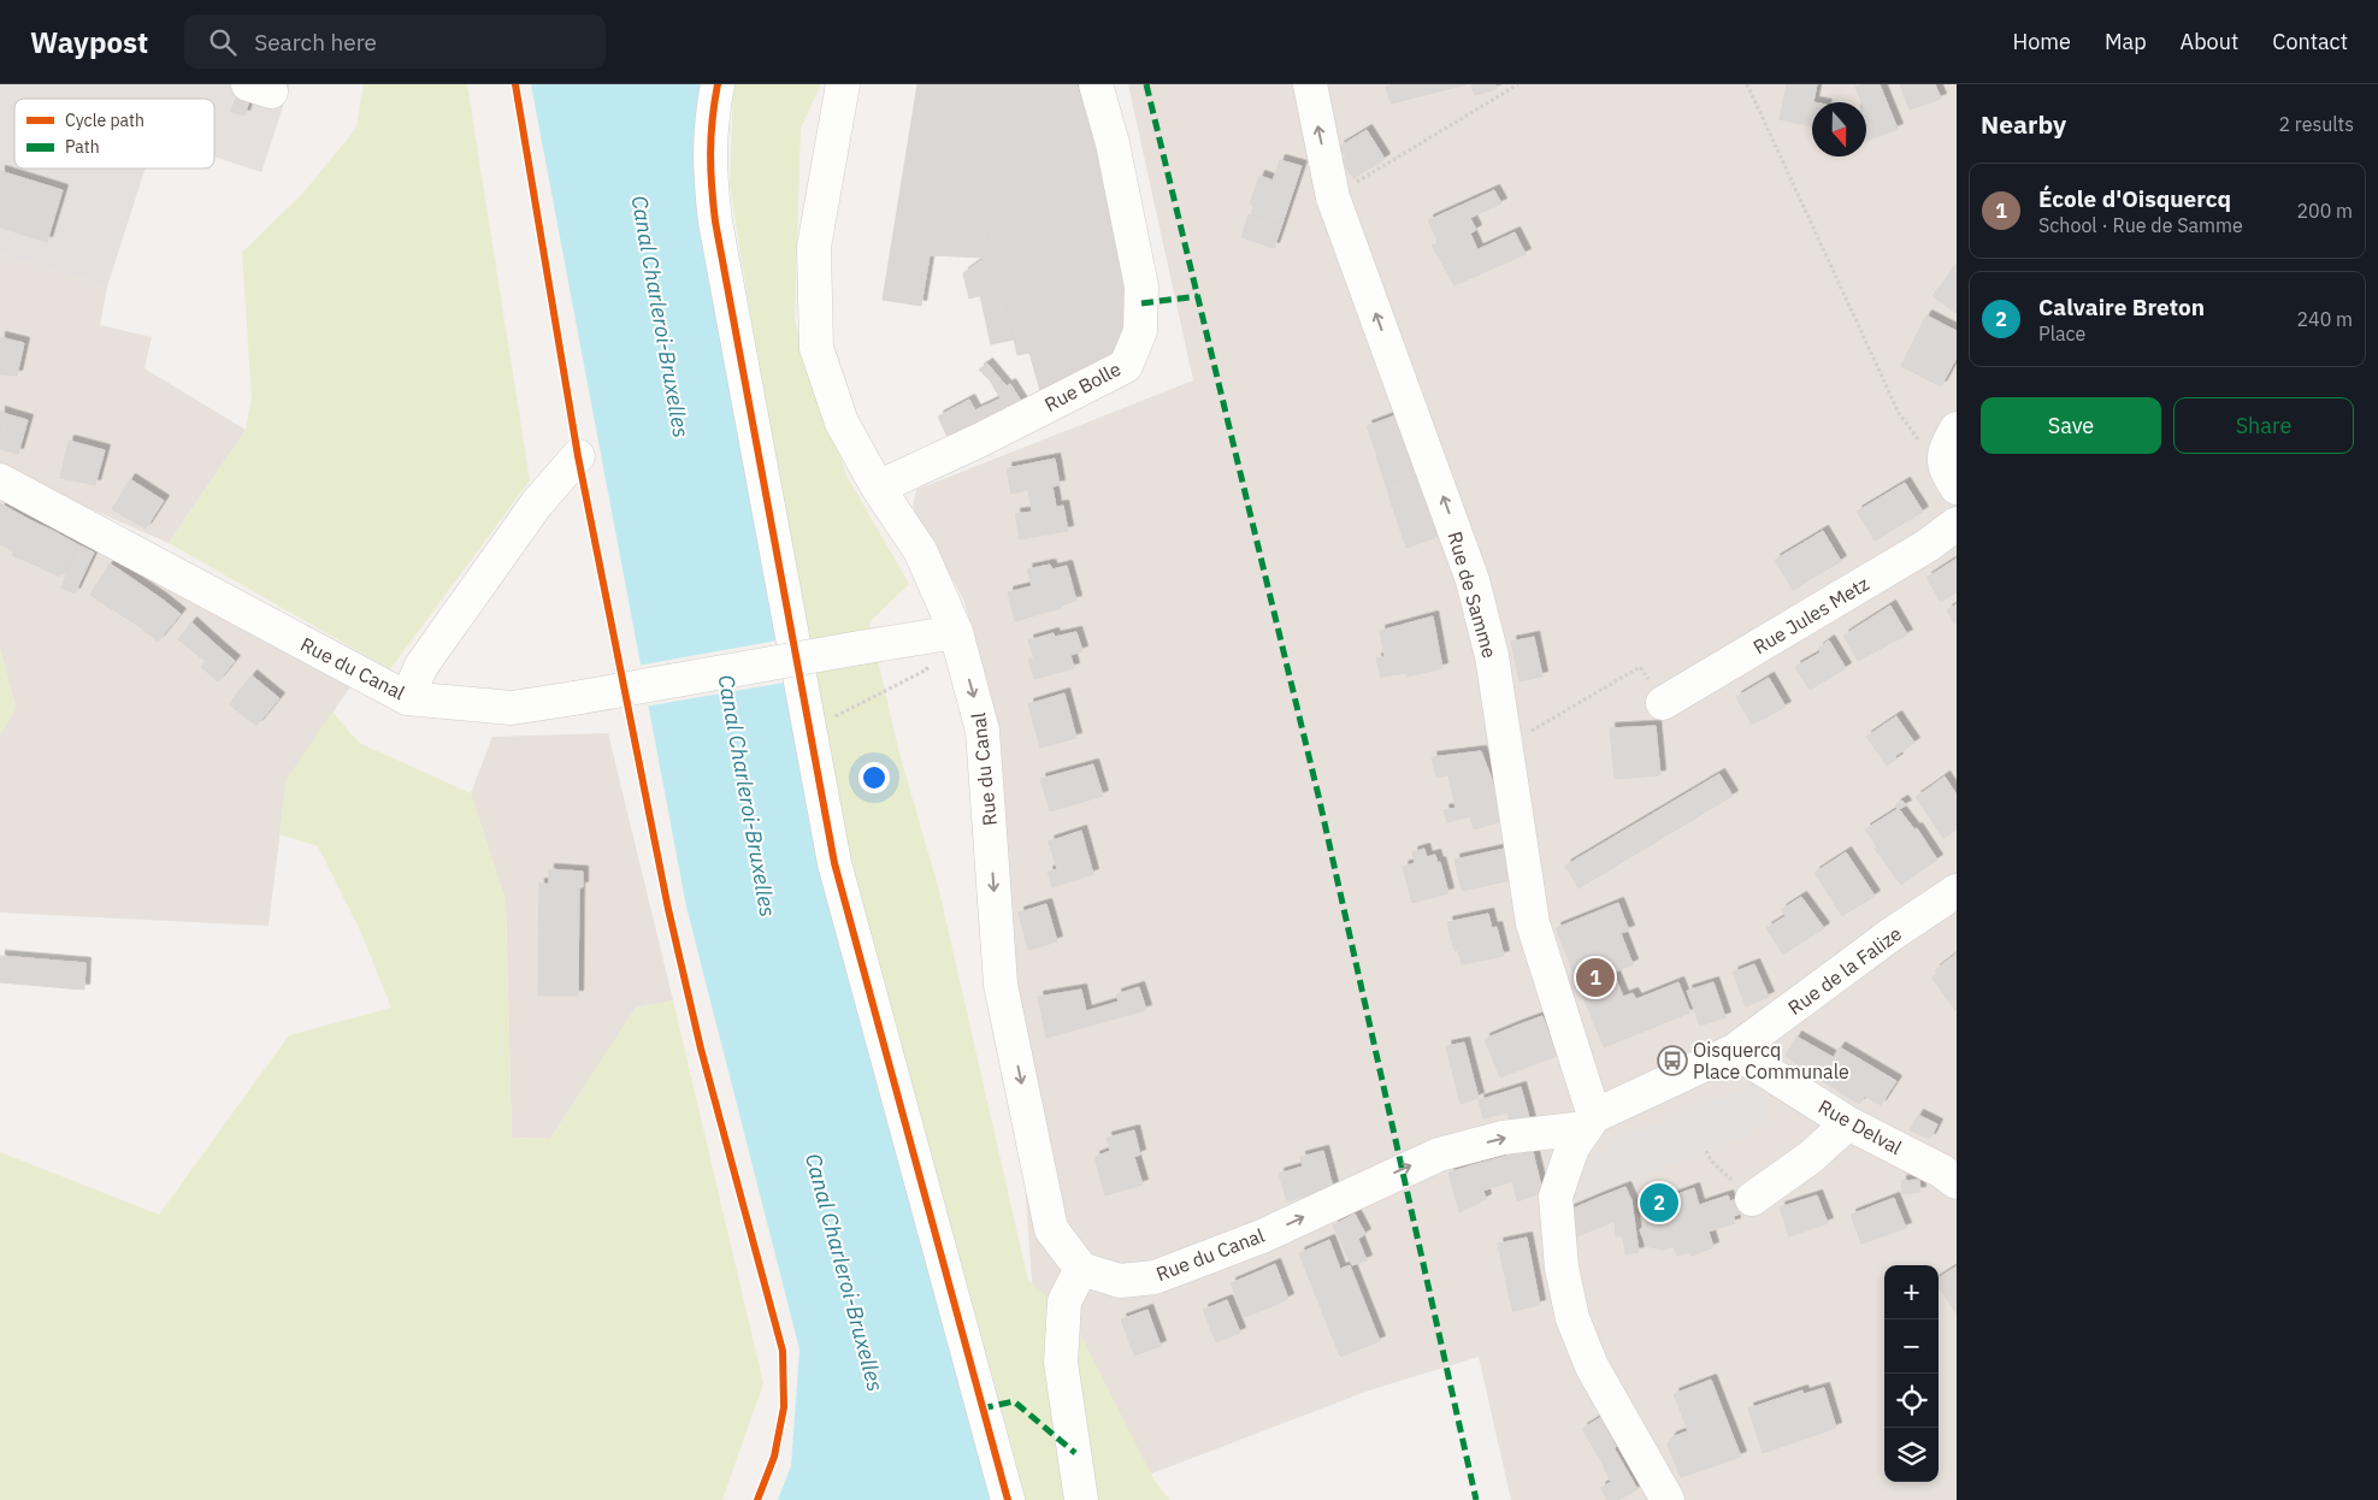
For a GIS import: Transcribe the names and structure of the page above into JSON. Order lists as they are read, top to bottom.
{
  "streets": {
    "street": [
      "Rue Bolle",
      "Rue de Samme",
      "Rue Jules Metz",
      "Rue du Canal",
      "Rue de la Falize",
      "Rue Delval"
    ]
  },
  "crossings": [
    ["Rue de Samme", "Rue du Canal"],
    ["Rue de Samme", "Rue de la Falize"],
    ["Rue du Canal", "Rue de la Falize"],
    ["Rue de la Falize", "Rue Delval"]
  ],
  "one_way": ["Rue de Samme"],
  "water": ["Canal Charleroi-Bruxelles"],
  "places": {
    "bus stop": ["Oisquercq Place Communale"]
  },
  "legend": ["Cycle path", "Path"],
  "north": "bottom",
  "page": {
    "header": "Waypost",
    "search": "Search here",
    "nav": [
      "Home",
      "Map",
      "About",
      "Contact"
    ],
    "heading": ["Nearby", "2 results"],
    "list": [
      {
        "mark": "1",
        "name": "École d'Oisquercq",
        "note": "School · Rue de Samme",
        "value": "200 m"
      },
      {
        "mark": "2",
        "name": "Calvaire Breton",
        "note": "Place",
        "value": "240 m"
      }
    ],
    "buttons": ["Save", "Share"],
    "pins": ["1", "2"],
    "map_buttons": ["+", "−"]
  }
}
